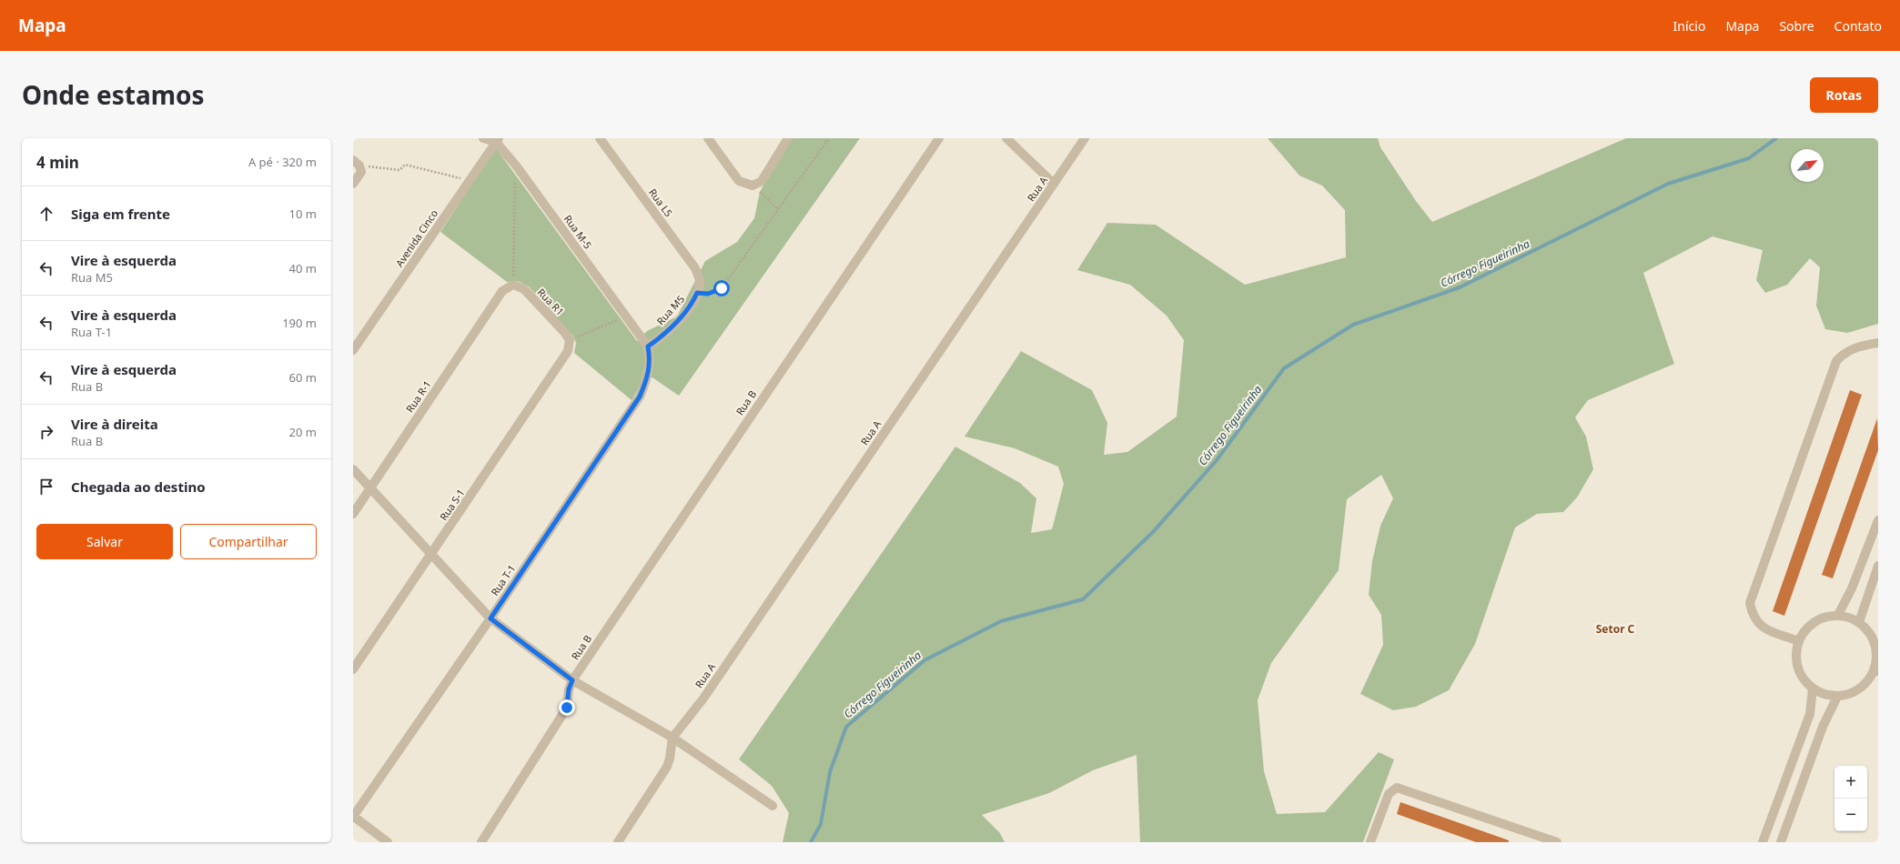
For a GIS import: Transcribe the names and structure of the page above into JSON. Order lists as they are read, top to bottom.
{
  "streets": {
    "street": [
      "Rua A",
      "Rua L5",
      "Rua M-5",
      "Avenida Cinco",
      "Rua R1",
      "Rua M5",
      "Rua R-1",
      "Rua B",
      "Rua S-1",
      "Rua T-1"
    ]
  },
  "crossings": [
    ["Rua L5", "Rua M5"],
    ["Rua M-5", "Avenida Cinco"],
    ["Rua M-5", "Rua M5"],
    ["Rua M-5", "Rua T-1"],
    ["Rua R1", "Rua R-1"],
    ["Rua R1", "Rua S-1"],
    ["Rua M5", "Rua T-1"]
  ],
  "districts": ["Setor C"],
  "water": ["Córrego Figueirinha"],
  "north": "top right",
  "page": {
    "header": "Mapa",
    "nav": [
      "Início",
      "Mapa",
      "Sobre",
      "Contato"
    ],
    "title": "Onde estamos",
    "buttons": [
      "Rotas",
      ["Salvar", "Compartilhar"]
    ],
    "heading": ["4 min", "A pé · 320 m"],
    "list": [
      ["Siga em frente", "10 m"],
      ["Vire à esquerda", "Rua M5", "40 m"],
      ["Vire à esquerda", "Rua T-1", "190 m"],
      ["Vire à esquerda", "Rua B", "60 m"],
      ["Vire à direita", "Rua B", "20 m"],
      "Chegada ao destino"
    ],
    "map_buttons": ["+", "−"]
  }
}
